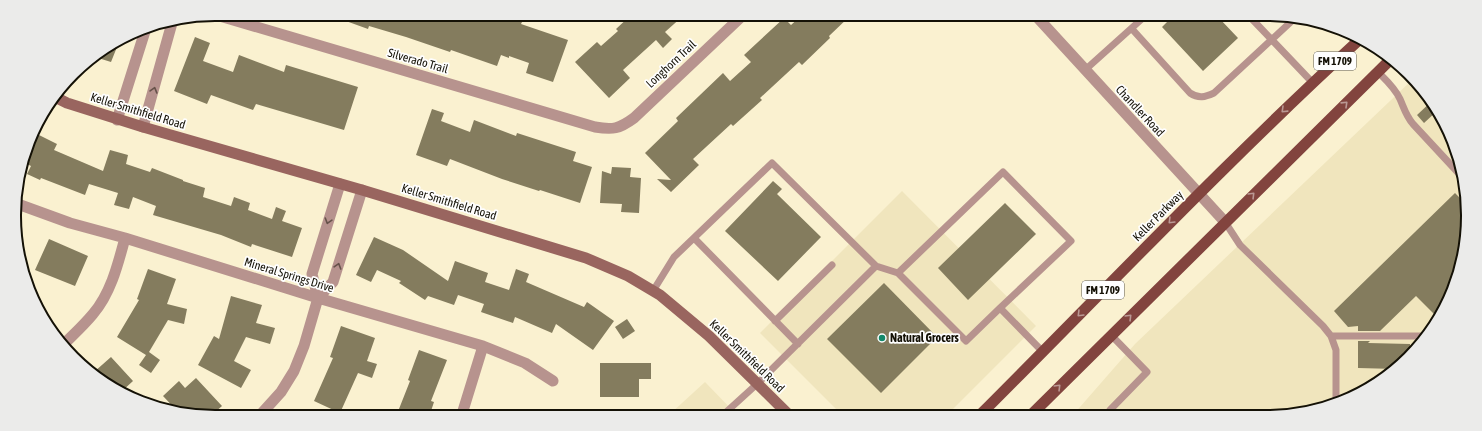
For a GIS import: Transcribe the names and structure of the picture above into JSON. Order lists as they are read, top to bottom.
{
  "streets": {
    "main road": ["FM 1709", "Keller Smithfield Road", "Keller Parkway"],
    "street": [
      "Silverado Trail",
      "Longhorn Trail",
      "Chandler Road",
      "Mineral Springs Drive"
    ]
  },
  "crossings": [
    ["Silverado Trail", "Longhorn Trail"],
    ["FM 1709", "Chandler Road"],
    ["Chandler Road", "Keller Parkway"]
  ],
  "places": ["Natural Grocers"]
}
